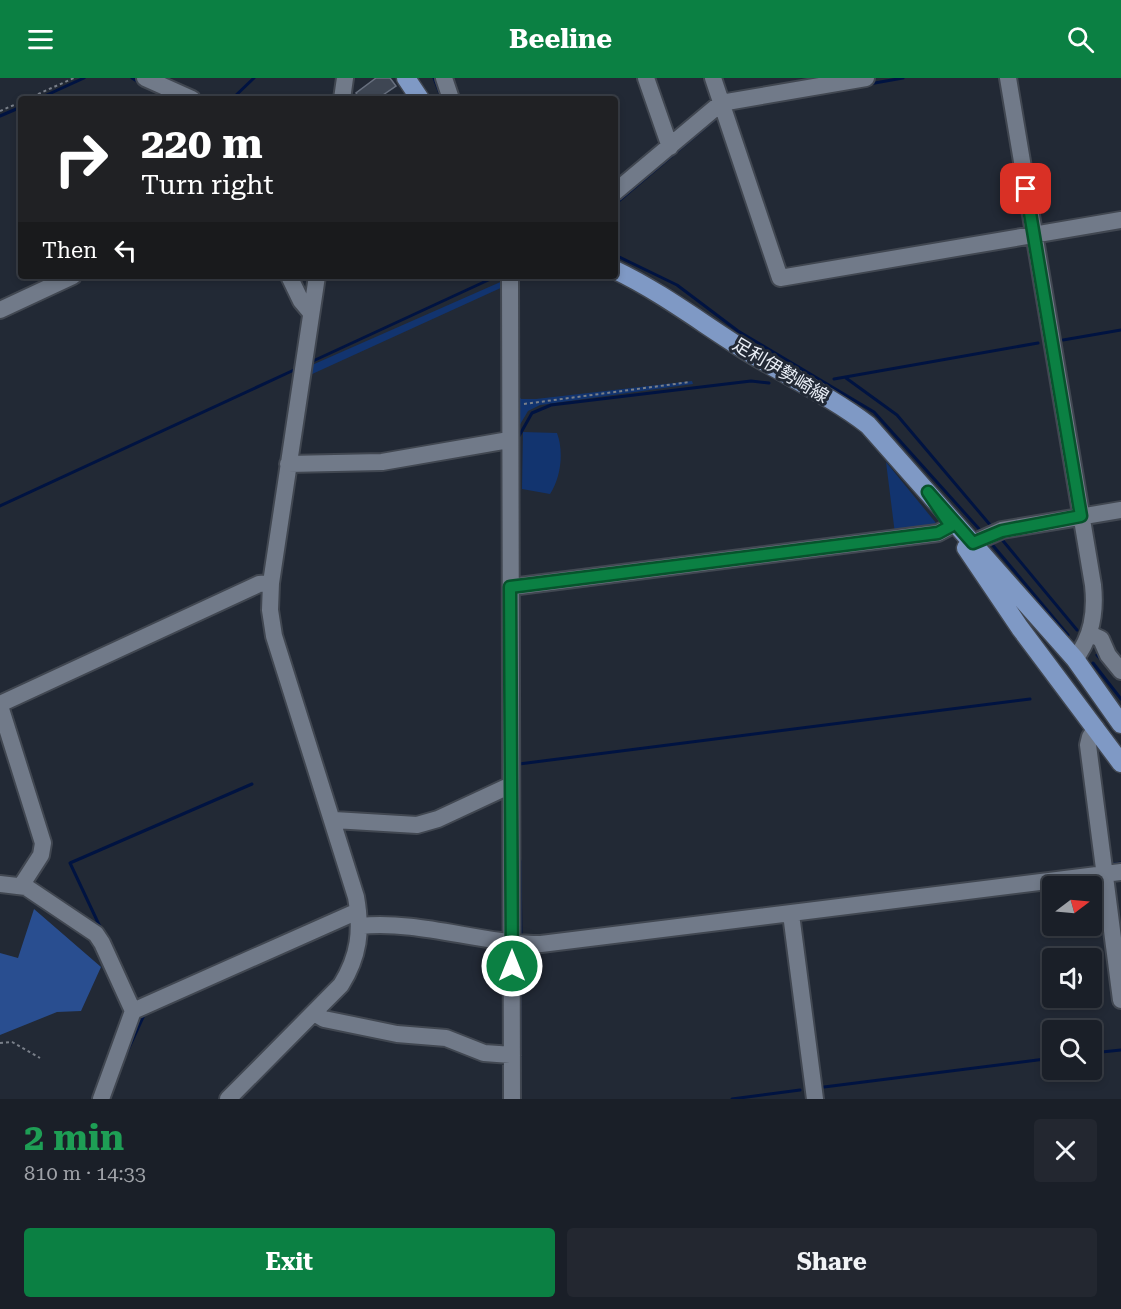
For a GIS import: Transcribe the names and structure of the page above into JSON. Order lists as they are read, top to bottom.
{
  "streets": {
    "main road": ["足利伊勢崎線"]
  },
  "north": "right",
  "page": {
    "header": "Beeline",
    "turn": ["220 m", "Turn right"],
    "then": "Then",
    "heading": ["2 min", "810 m · 14:33"],
    "buttons": ["Exit", "Share"]
  }
}
